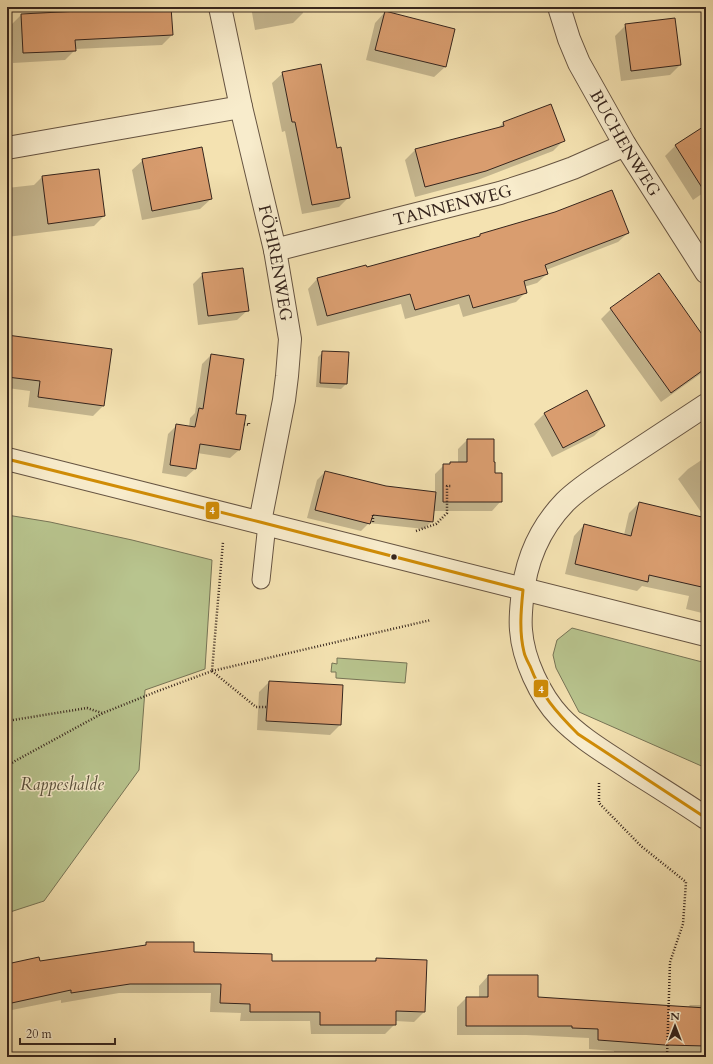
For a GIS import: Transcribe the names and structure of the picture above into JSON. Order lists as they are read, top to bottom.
{
  "streets": {
    "street": ["BUCHENWEG", "TANNENWEG", "FÖHRENWEG"]
  },
  "crossings": [
    ["BUCHENWEG", "TANNENWEG"],
    ["TANNENWEG", "FÖHRENWEG"]
  ],
  "parks": ["Rappeshalde"],
  "lines": ["transit line 4"],
  "scale_bar": "20 m",
  "north": "top"
}
